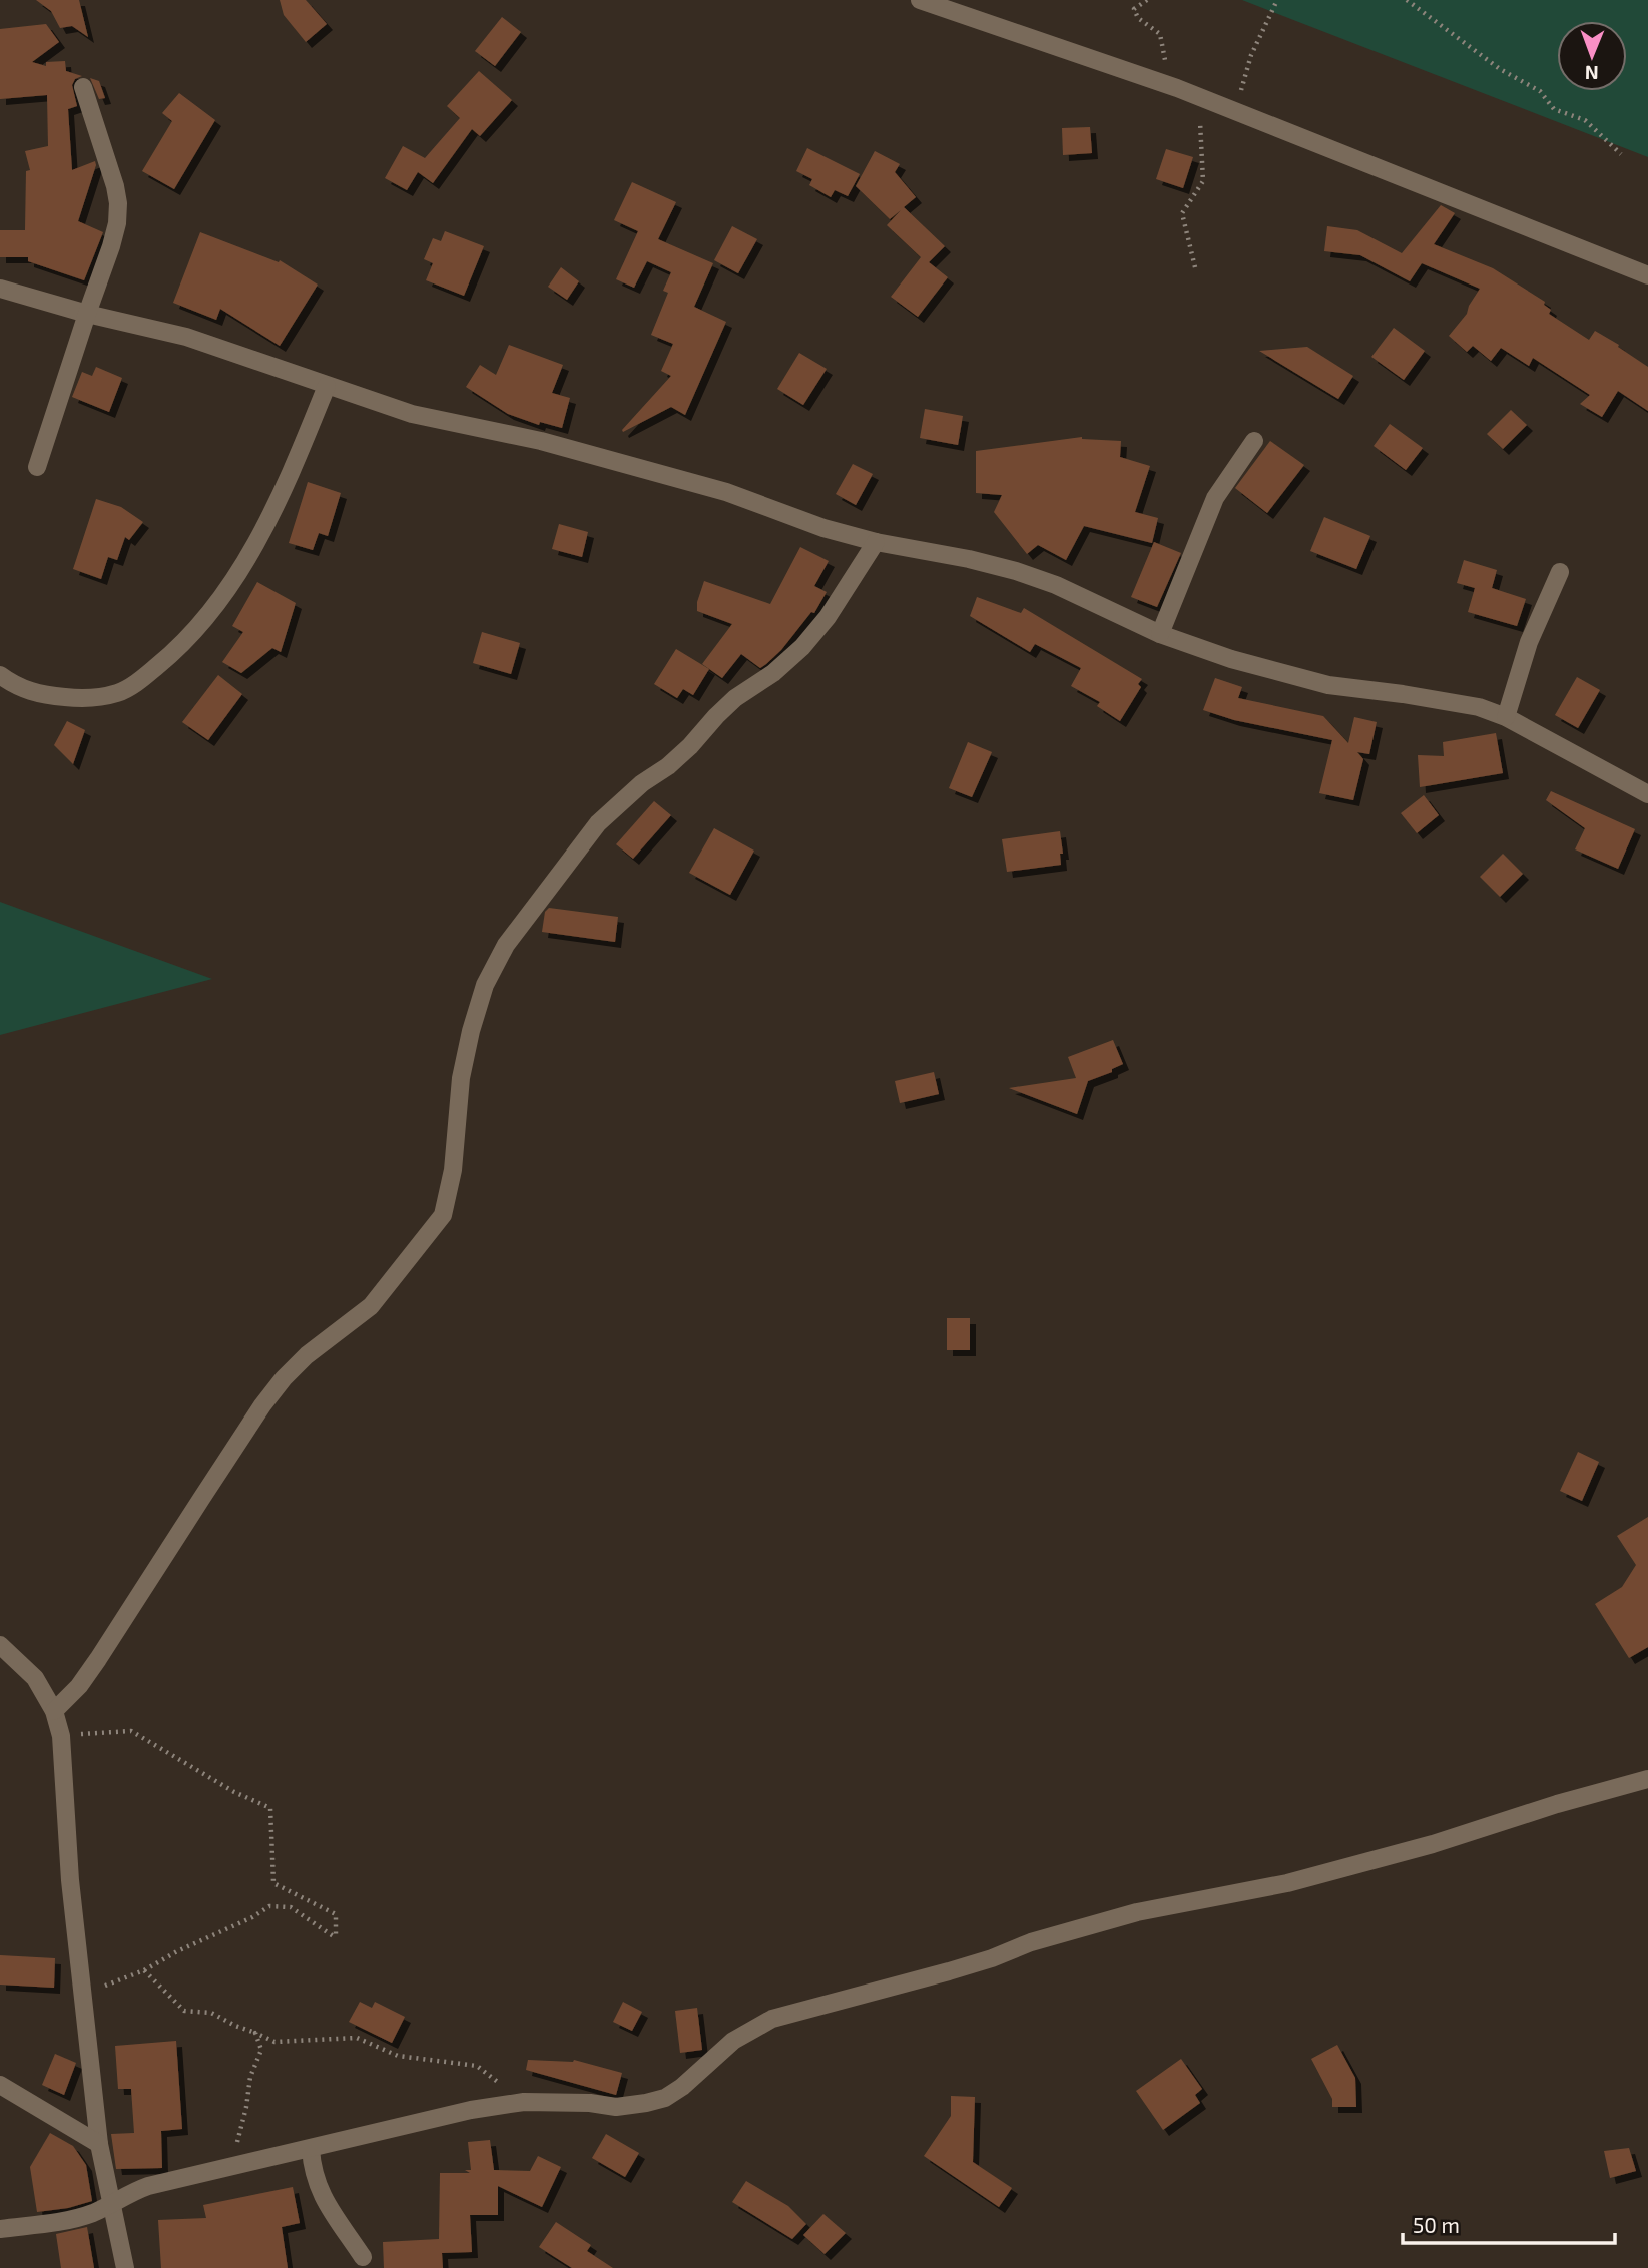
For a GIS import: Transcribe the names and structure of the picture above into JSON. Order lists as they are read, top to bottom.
{
  "scale_bar": "50 m",
  "north": "bottom"
}
